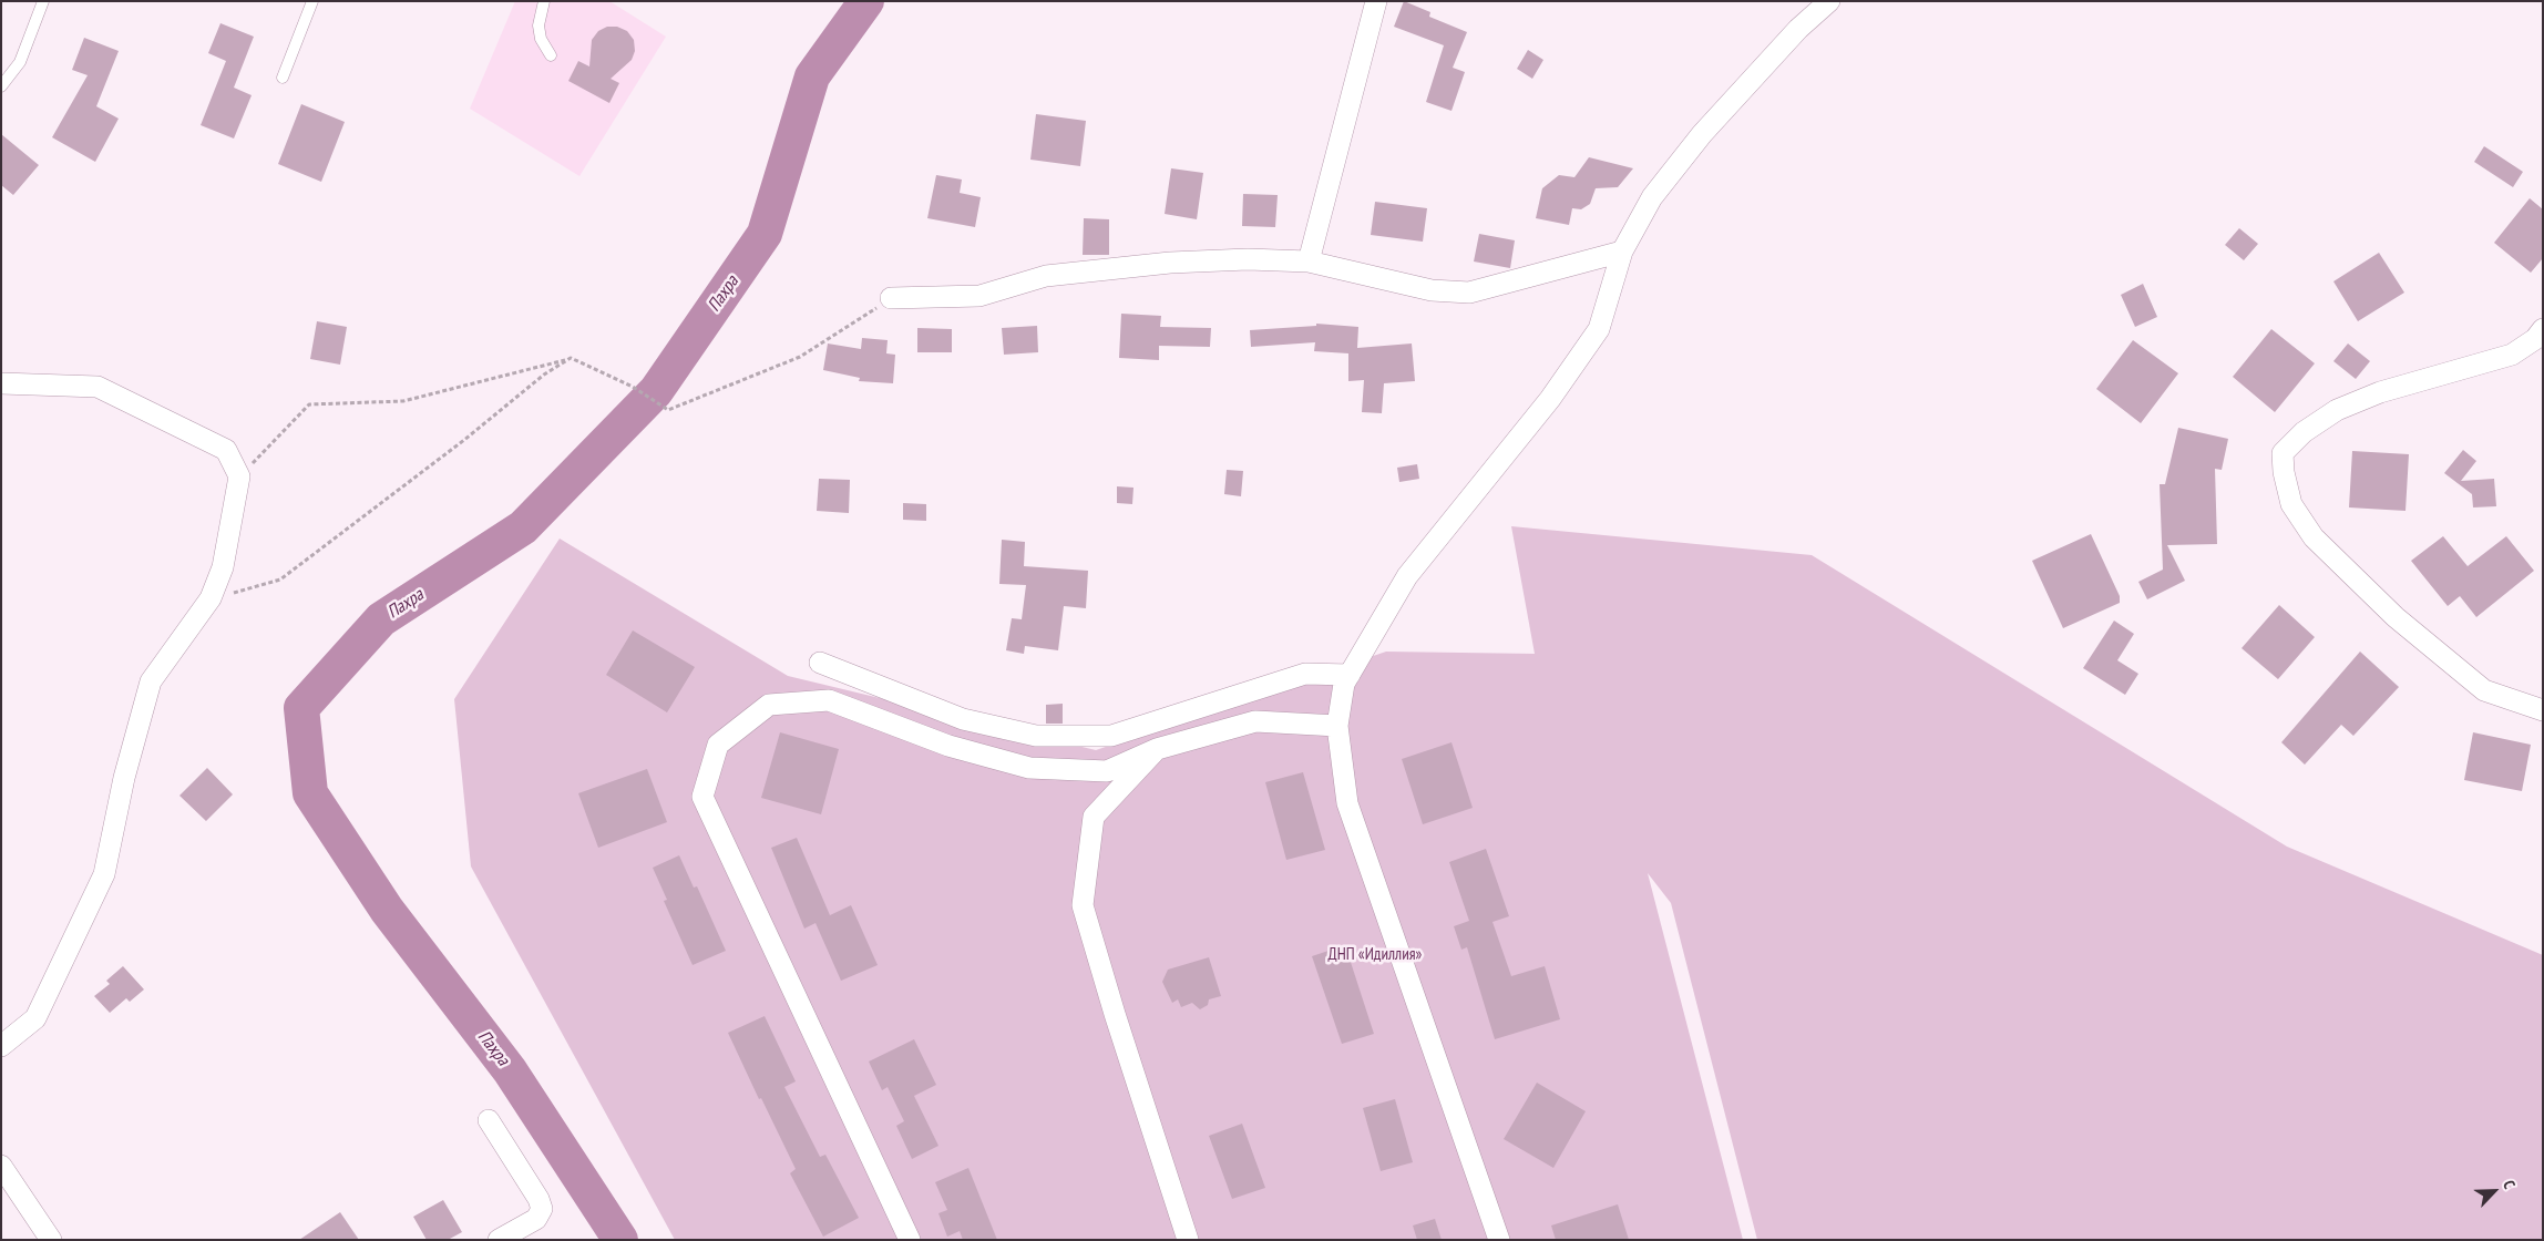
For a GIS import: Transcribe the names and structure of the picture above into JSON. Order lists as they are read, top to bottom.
{
  "water": ["Пахра"],
  "parks": ["ДНП «Идиллия»"],
  "north": "top right"
}
